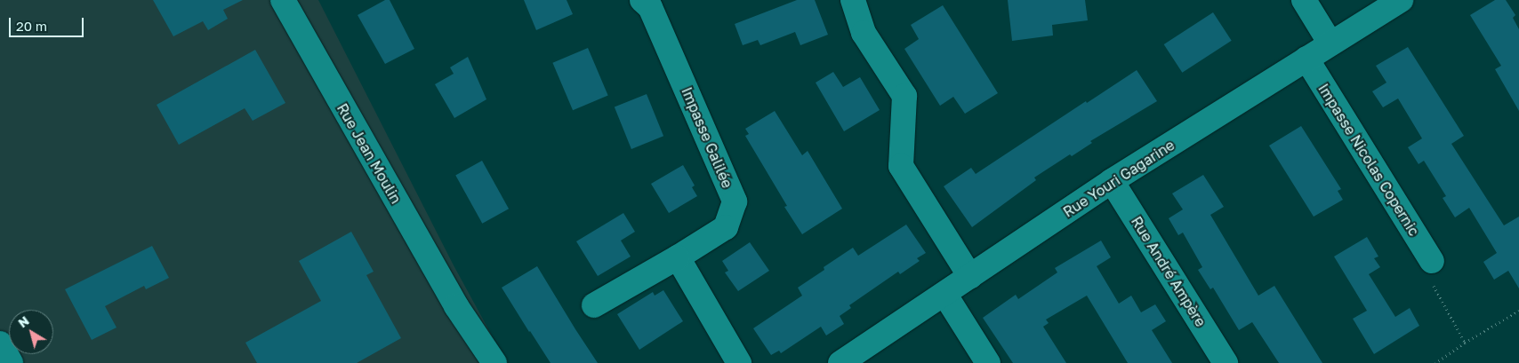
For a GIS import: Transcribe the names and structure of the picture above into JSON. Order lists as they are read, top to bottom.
{
  "streets": {
    "street": [
      "Impasse Galilée",
      "Rue Jean Moulin",
      "Impasse Nicolas Copernic",
      "Rue Youri Gagarine",
      "Rue André Ampère"
    ]
  },
  "crossings": [
    ["Impasse Nicolas Copernic", "Rue Youri Gagarine"],
    ["Rue Youri Gagarine", "Rue André Ampère"]
  ],
  "scale_bar": "20 m",
  "north": "top left"
}
